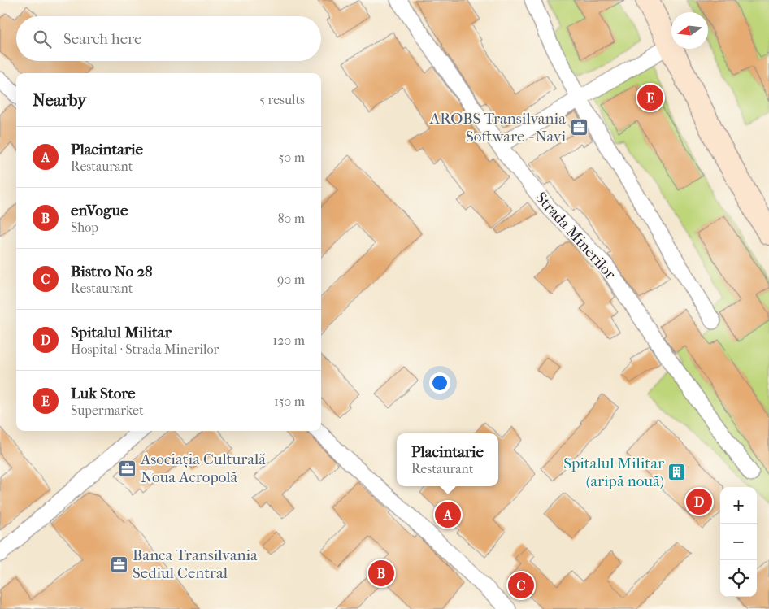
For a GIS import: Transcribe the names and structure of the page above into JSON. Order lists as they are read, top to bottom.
{
  "streets": {
    "street": ["Strada Minerilor"]
  },
  "places": {
    "office": ["AROBS Transilvania Software - Navi", "Asociația Culturală Noua Acropolă", "Banca Transilvania Sediul Central"],
    "building": ["Spitalul Militar (aripă nouă)"]
  },
  "north": "left",
  "page": {
    "search": "Search here",
    "heading": ["Nearby", "5 results"],
    "pins": [
      "E",
      "D",
      "A",
      "B",
      "C"
    ],
    "list": [
      {
        "mark": "A",
        "name": "Placintarie",
        "note": "Restaurant",
        "value": "50 m"
      },
      {
        "mark": "B",
        "name": "enVogue",
        "note": "Shop",
        "value": "80 m"
      },
      {
        "mark": "C",
        "name": "Bistro No 28",
        "note": "Restaurant",
        "value": "90 m"
      },
      {
        "mark": "D",
        "name": "Spitalul Militar",
        "note": "Hospital · Strada Minerilor",
        "value": "120 m"
      },
      {
        "mark": "E",
        "name": "Luk Store",
        "note": "Supermarket",
        "value": "150 m"
      }
    ],
    "popup": ["Placintarie", "Restaurant"],
    "map_buttons": ["+", "−"]
  }
}
